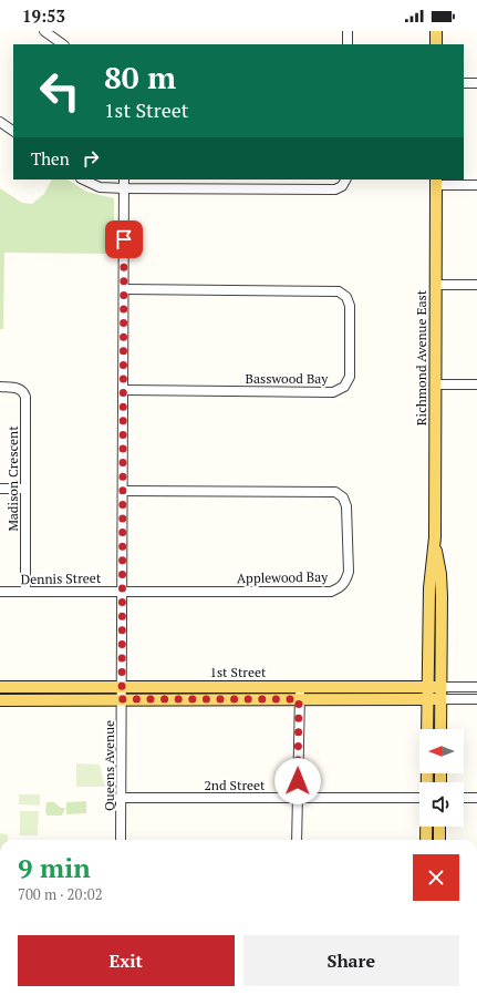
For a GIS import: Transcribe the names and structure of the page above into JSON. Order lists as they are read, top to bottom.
{
  "streets": {
    "main road": ["Richmond Avenue East", "1st Street"],
    "street": [
      "Basswood Bay",
      "Madison Crescent",
      "Applewood Bay",
      "Dennis Street",
      "Queens Avenue",
      "2nd Street"
    ]
  },
  "crossings": [
    ["Richmond Avenue East", "1st Street"],
    ["Basswood Bay", "Queens Avenue"],
    ["Madison Crescent", "Dennis Street"],
    ["Applewood Bay", "Dennis Street"],
    ["Applewood Bay", "Queens Avenue"],
    ["Dennis Street", "Queens Avenue"],
    ["1st Street", "Queens Avenue"],
    ["Queens Avenue", "2nd Street"]
  ],
  "north": "left",
  "page": {
    "status": "19:53",
    "turn": ["80 m", "1st Street"],
    "then": "Then",
    "heading": ["9 min", "700 m · 20:02"],
    "buttons": ["Exit", "Share"]
  }
}
